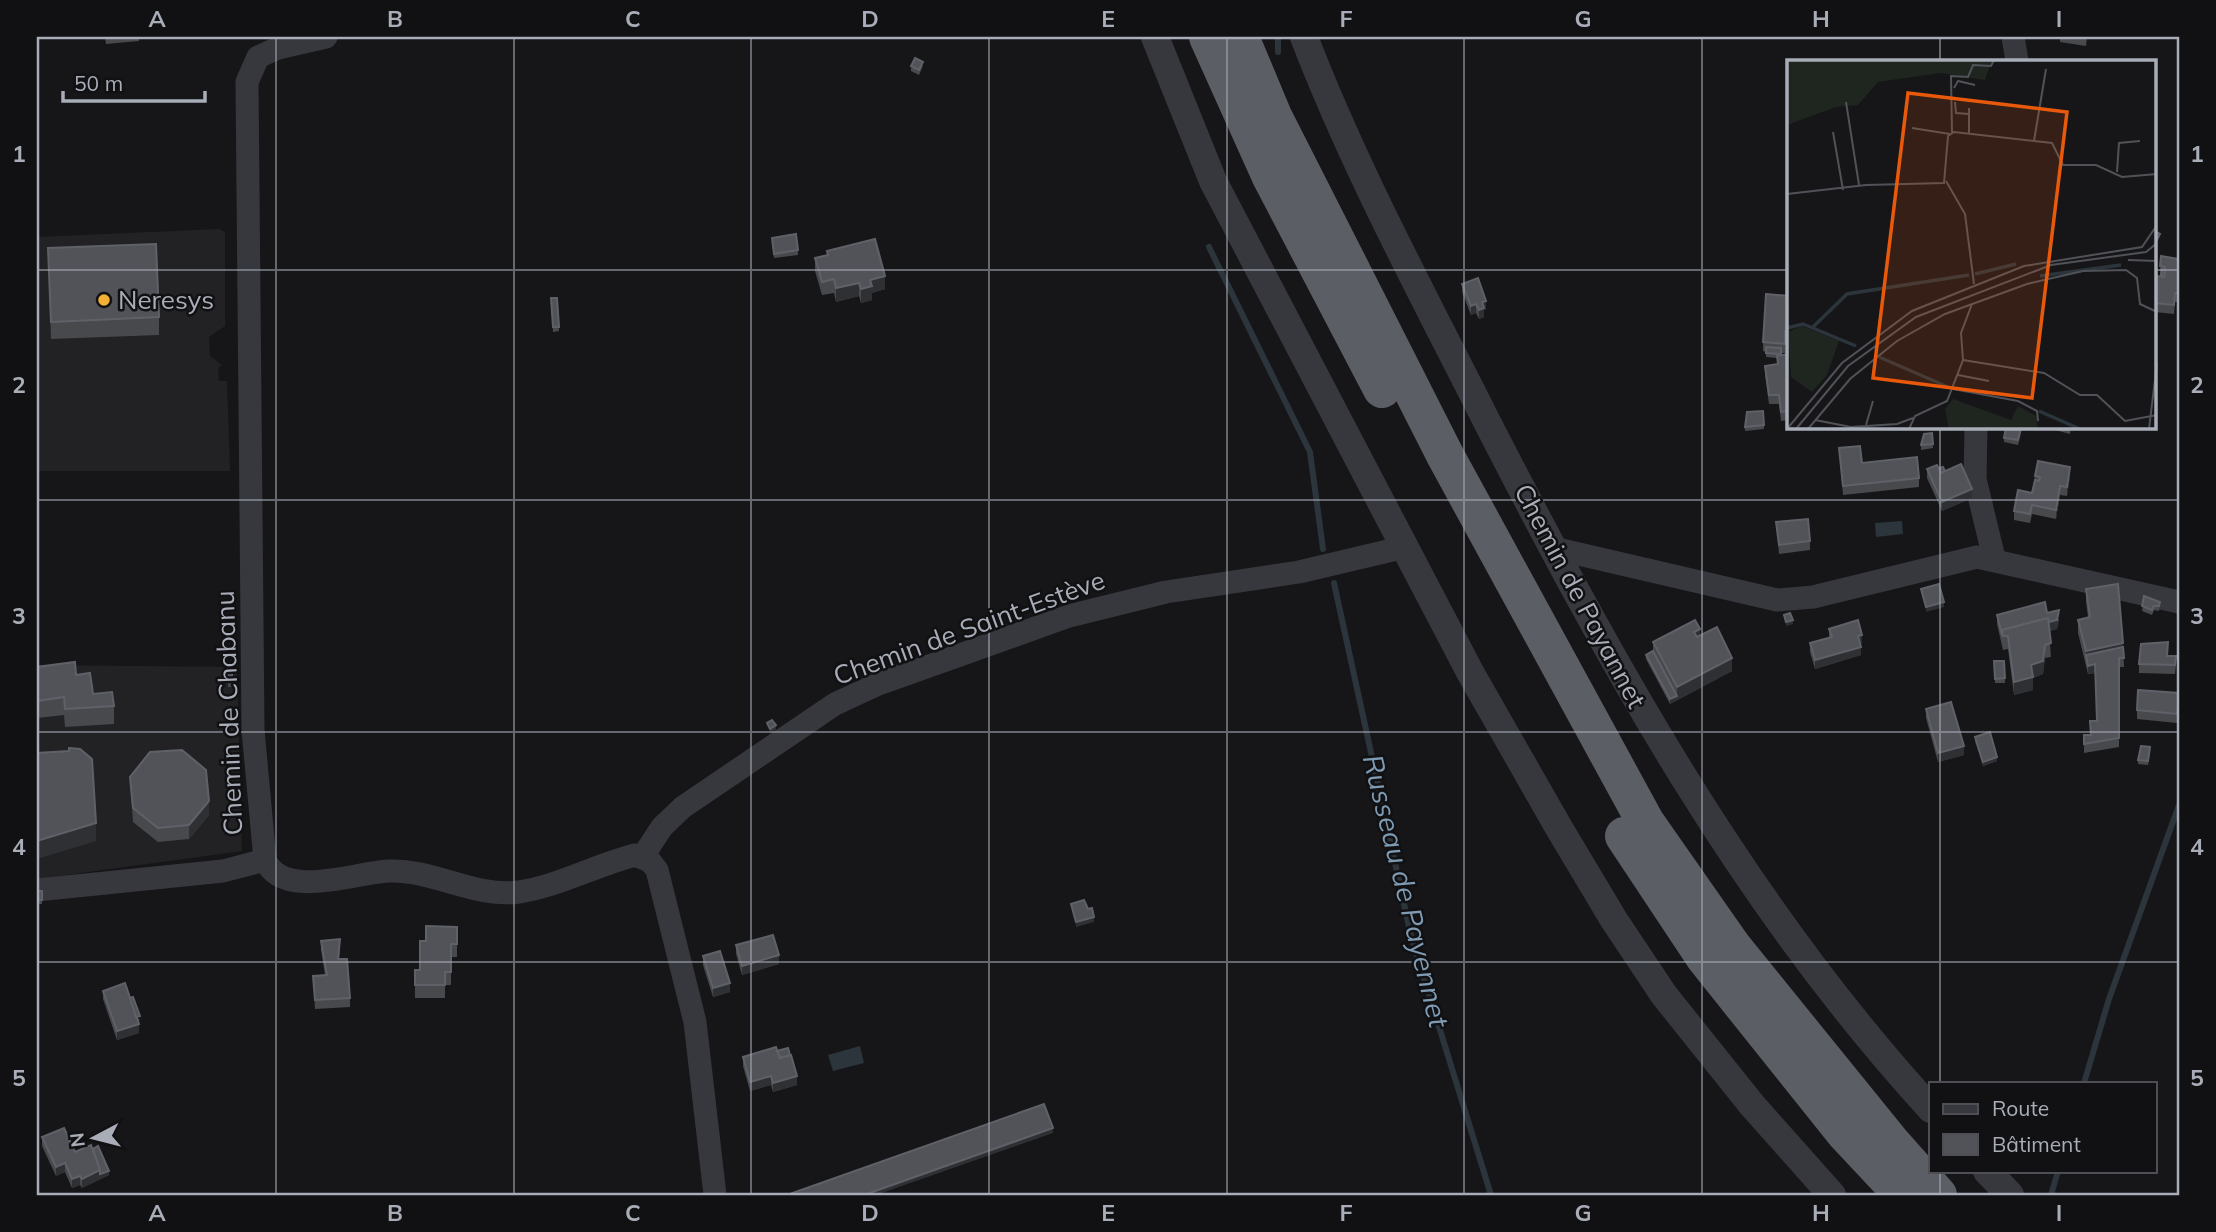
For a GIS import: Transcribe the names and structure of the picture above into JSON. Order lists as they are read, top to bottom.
{
  "streets": {
    "street": ["Chemin de Payannet", "Chemin de Saint-Estève", "Chemin de Chabanu"]
  },
  "crossings": [
    ["Chemin de Saint-Estève", "Chemin de Chabanu"]
  ],
  "water": ["Russeau de Payennet"],
  "places": ["Neresys"],
  "legend": ["Route", "Bâtiment"],
  "scale_bar": "50 m",
  "north": "left",
  "grid": {
    "columns": [
      "A",
      "B",
      "C",
      "D",
      "E",
      "F",
      "G",
      "H",
      "I"
    ],
    "rows": [
      "1",
      "2",
      "3",
      "4",
      "5"
    ]
  }
}
